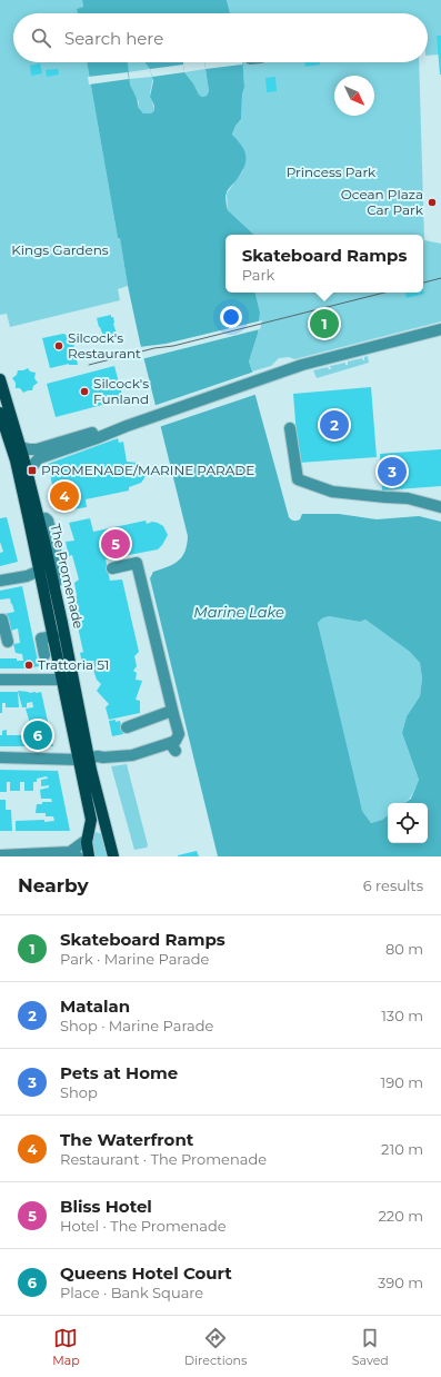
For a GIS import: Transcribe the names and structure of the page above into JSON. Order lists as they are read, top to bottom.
{
  "streets": {
    "main road": ["The Promenade"]
  },
  "water": ["Marine Lake"],
  "parks": ["Princess Park", "Kings Gardens"],
  "places": {
    "other": [
      "Ocean Plaza Car Park",
      "Silcock's Restaurant",
      "Silcock's Funland",
      "Trattoria 51"
    ],
    "transit": ["PROMENADE/MARINE PARADE"]
  },
  "north": "bottom right",
  "page": {
    "search": "Search here",
    "popup": ["Skateboard Ramps", "Park"],
    "pins": [
      "1",
      "2",
      "3",
      "4",
      "5",
      "6"
    ],
    "heading": ["Nearby", "6 results"],
    "list": [
      {
        "mark": "1",
        "name": "Skateboard Ramps",
        "note": "Park · Marine Parade",
        "value": "80 m"
      },
      {
        "mark": "2",
        "name": "Matalan",
        "note": "Shop · Marine Parade",
        "value": "130 m"
      },
      {
        "mark": "3",
        "name": "Pets at Home",
        "note": "Shop",
        "value": "190 m"
      },
      {
        "mark": "4",
        "name": "The Waterfront",
        "note": "Restaurant · The Promenade",
        "value": "210 m"
      },
      {
        "mark": "5",
        "name": "Bliss Hotel",
        "note": "Hotel · The Promenade",
        "value": "220 m"
      },
      {
        "mark": "6",
        "name": "Queens Hotel Court",
        "note": "Place · Bank Square",
        "value": "390 m"
      }
    ],
    "nav": ["Map", "Directions", "Saved"]
  }
}
